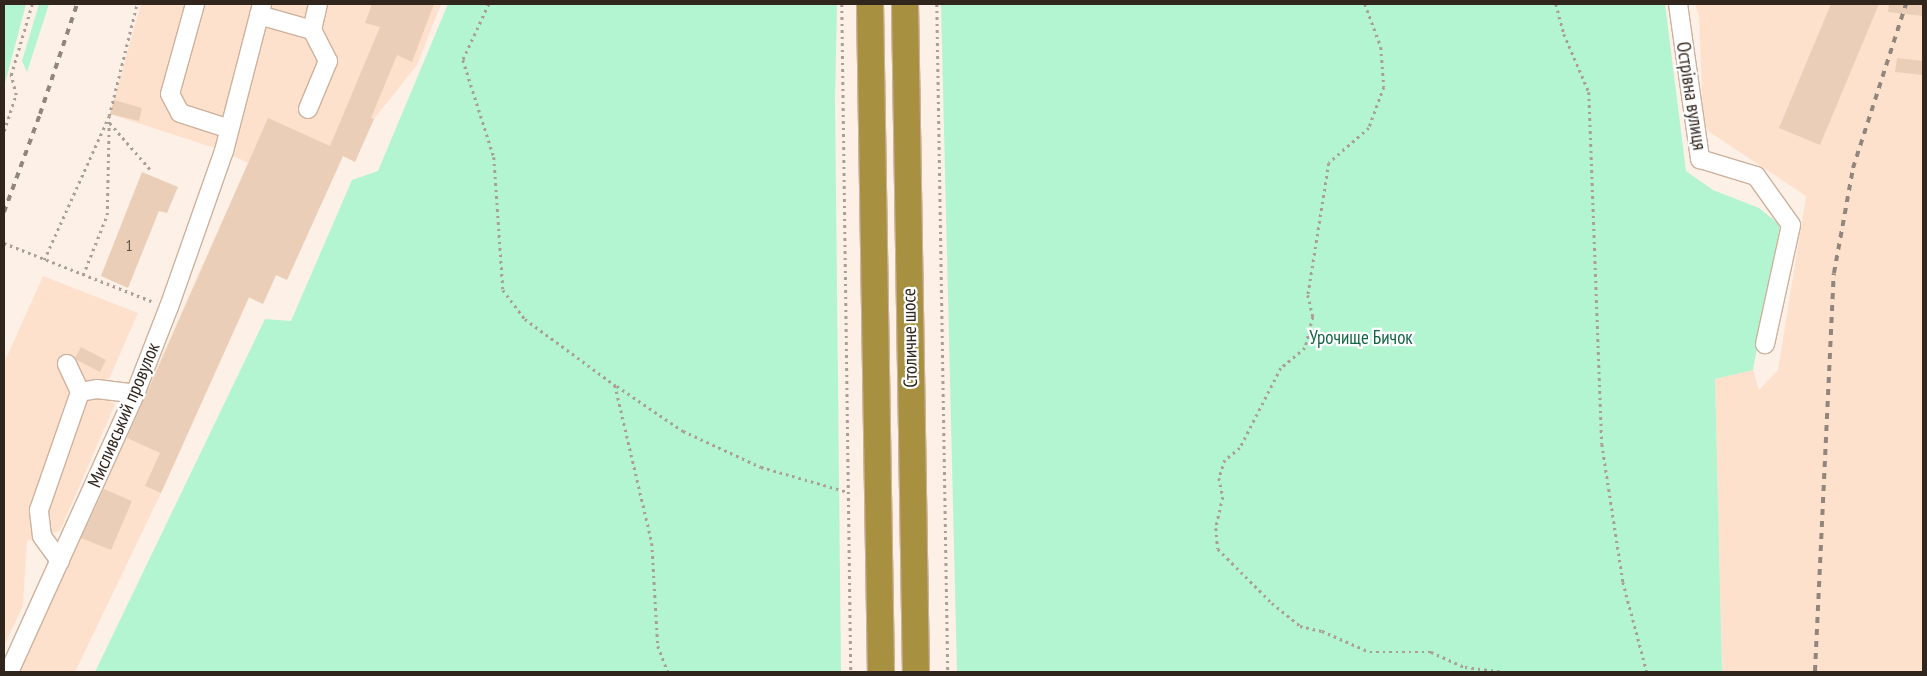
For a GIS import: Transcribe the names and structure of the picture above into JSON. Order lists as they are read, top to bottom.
{
  "streets": {
    "highway": ["Столичне шосе"],
    "lane": ["Острівна вулиця", "Мисливський провулок"]
  },
  "parks": ["Урочище Бичок"],
  "house_numbers": ["1"]
}
